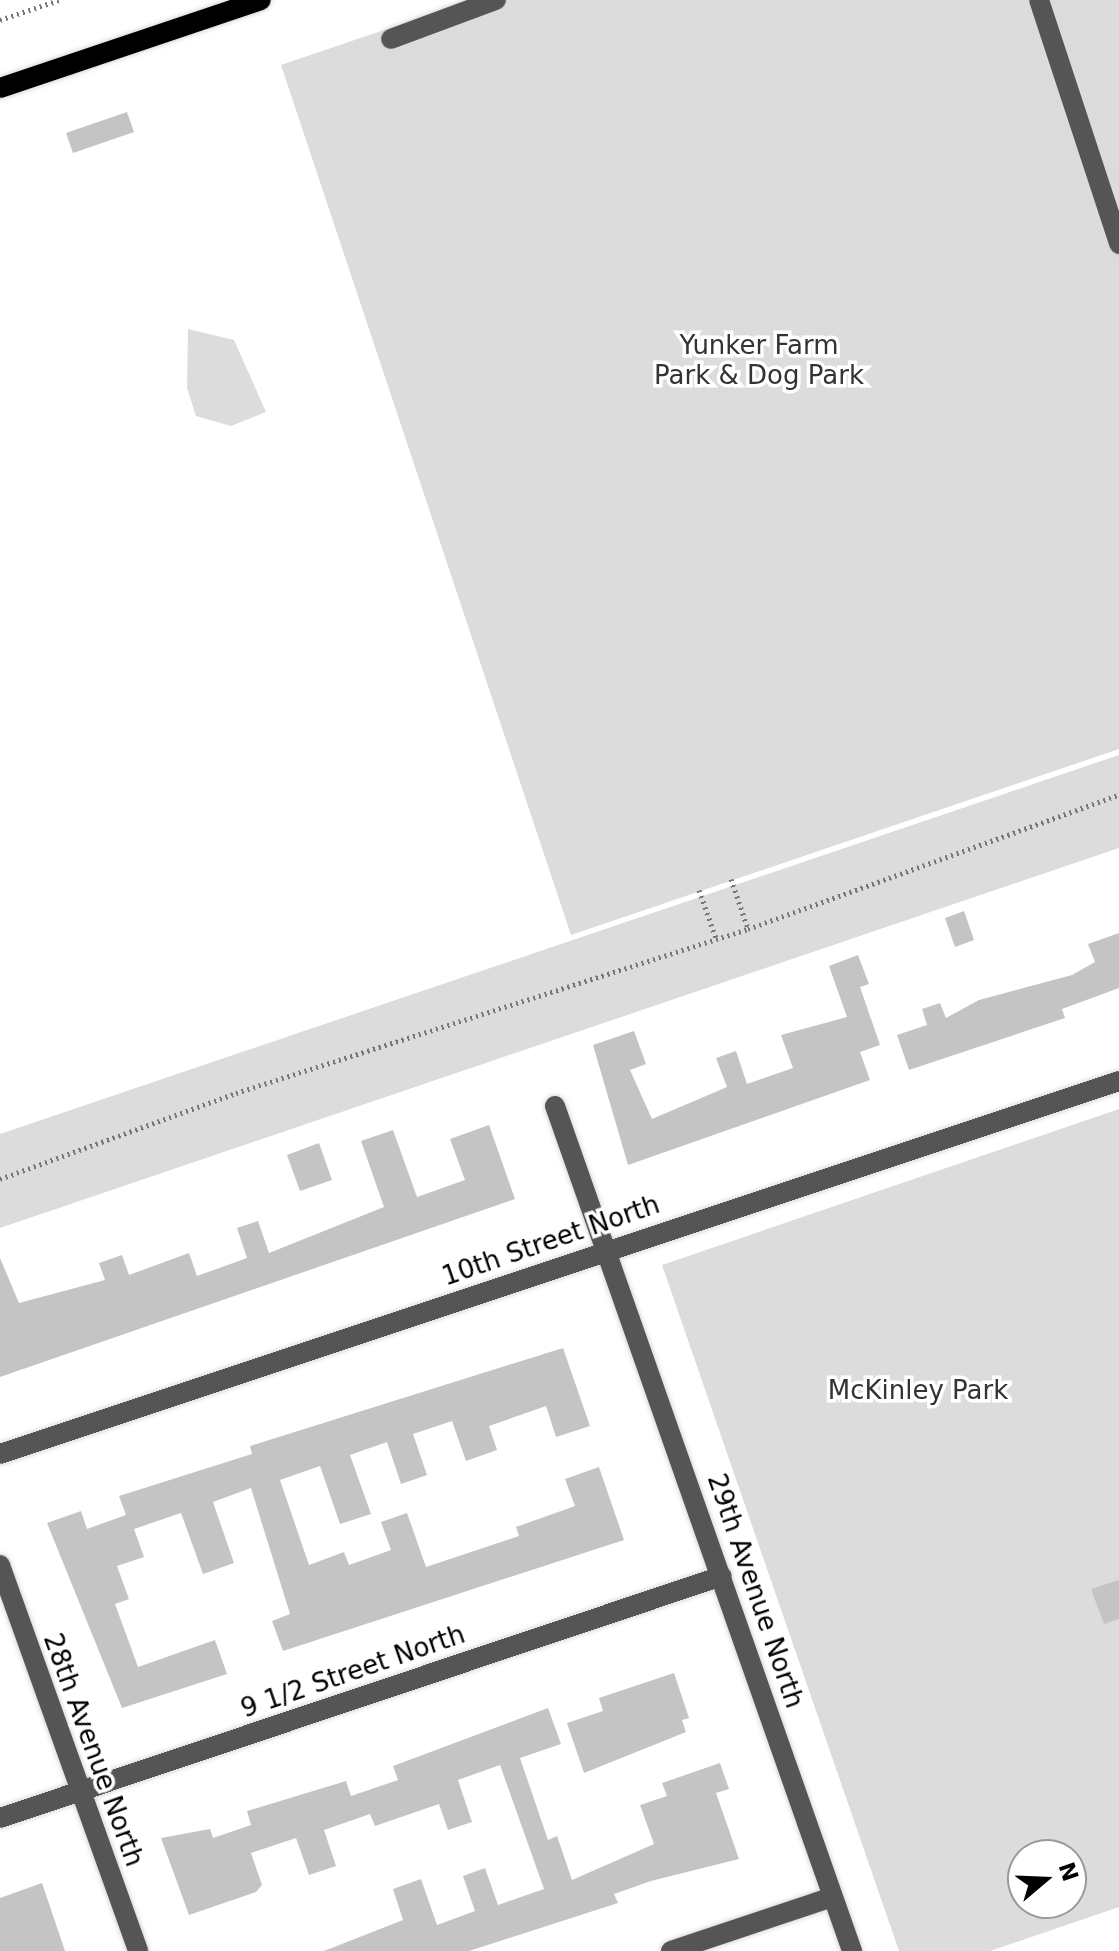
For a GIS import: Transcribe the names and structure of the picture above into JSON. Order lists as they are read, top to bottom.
{
  "streets": {
    "street": [
      "10th Street North",
      "29th Avenue North",
      "9 1/2 Street North",
      "28th Avenue North"
    ]
  },
  "crossings": [
    ["10th Street North", "29th Avenue North"],
    ["29th Avenue North", "9 1/2 Street North"],
    ["9 1/2 Street North", "28th Avenue North"]
  ],
  "parks": ["Yunker Farm Park & Dog Park", "McKinley Park"],
  "north": "right"
}
